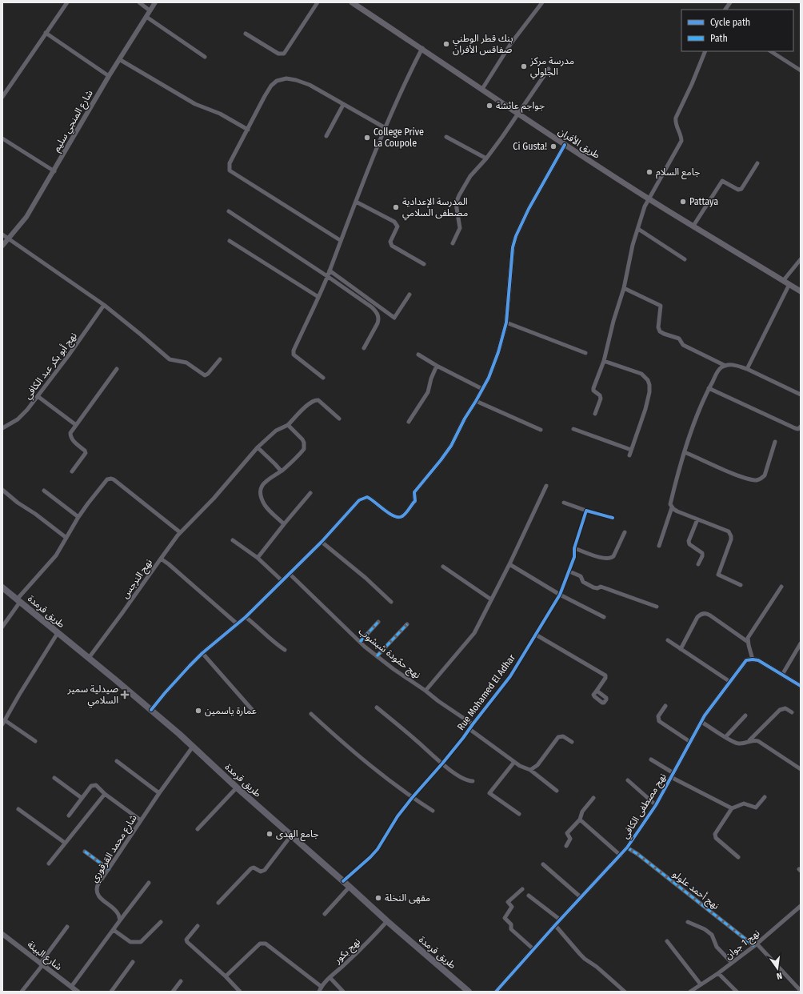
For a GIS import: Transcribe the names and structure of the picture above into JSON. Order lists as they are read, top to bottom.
{
  "streets": {
    "main road": ["طريق الأفران", "طريق قرمدة"],
    "street": [
      "شارع المنجي سليم",
      "نهج أبو بكر عبد الكافي",
      "نهج النرجس",
      "نهج حمّودة شبشوب",
      "Rue Mohamed El Adhar",
      "نهج مصطفى الكافي",
      "شارع محمد القرقوري",
      "نهج أحمد علولو",
      "نهج 1 جوان",
      "نهج بكور",
      "شارع البيئة"
    ]
  },
  "crossings": [
    ["نهج النرجس", "طريق قرمدة"],
    ["طريق قرمدة", "Rue Mohamed El Adhar"],
    ["طريق قرمدة", "شارع محمد القرقوري"],
    ["طريق قرمدة", "نهج بكور"],
    ["نهج حمّودة شبشوب", "Rue Mohamed El Adhar"],
    ["نهج مصطفى الكافي", "نهج أحمد علولو"],
    ["نهج أحمد علولو", "نهج 1 جوان"]
  ],
  "places": {
    "other": [
      "بنك قطر الوطني صفاقس الأفران",
      "مدرسة مركز الجلولي",
      "جواجم عائشة",
      "College Prive La Coupole",
      "Ci Gusta!",
      "جامع السلام",
      "Pattaya",
      "المدرسة الإعدادية مصطفى السلامي",
      "عمارة ياسمين",
      "جامع الهدى",
      "مقهى النخلة"
    ],
    "health": ["صيدلية سمير السلامي"]
  },
  "legend": ["Cycle path", "Path"],
  "north": "bottom"
}
